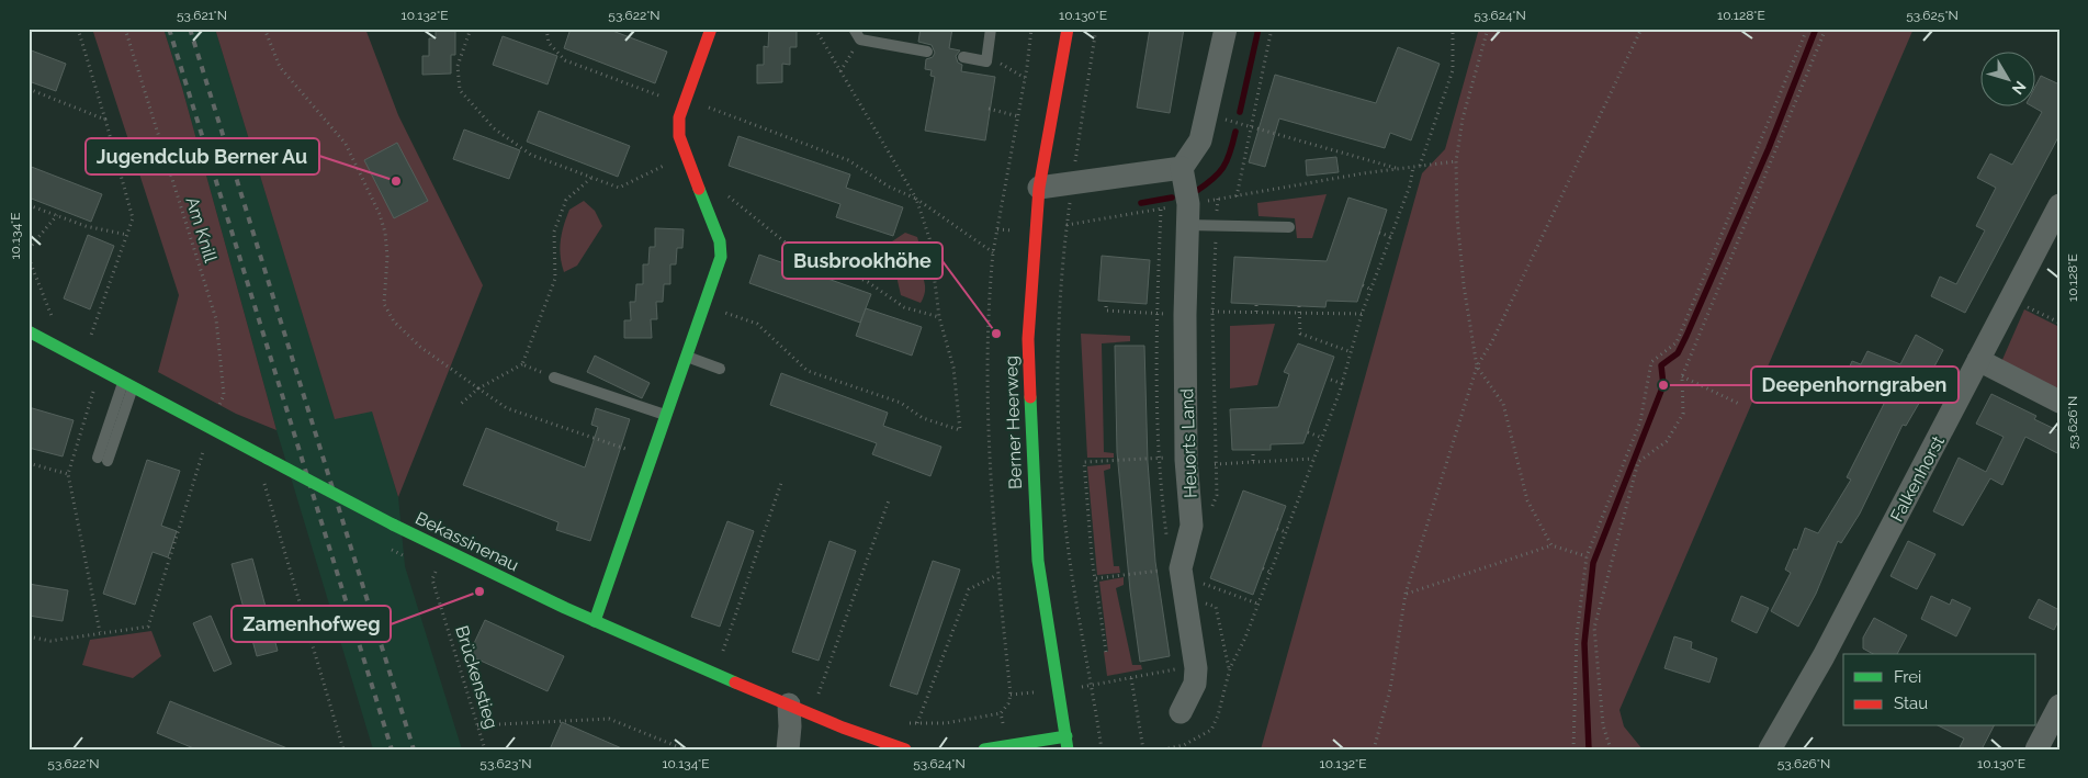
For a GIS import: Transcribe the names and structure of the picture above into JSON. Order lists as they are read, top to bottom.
{
  "streets": {
    "street": [
      "Berner Heerweg",
      "Heuorts Land",
      "Falkenhorst",
      "Bekassinenau"
    ],
    "path": ["Am Knill", "Brückenstieg"]
  },
  "crossings": [
    ["Bekassinenau", "Brückenstieg"]
  ],
  "places": [
    "Jugendclub Berner Au",
    "Busbrookhöhe",
    "Deepenhorngraben",
    "Zamenhofweg"
  ],
  "legend": ["Frei", "Stau"],
  "north": "bottom right",
  "coordinates": [
    "53.621°N",
    "10.132°E",
    "53.622°N",
    "10.130°E",
    "53.624°N",
    "10.128°E",
    "53.625°N",
    "10.134°E",
    "53.626°N",
    "53.623°N"
  ]
}
